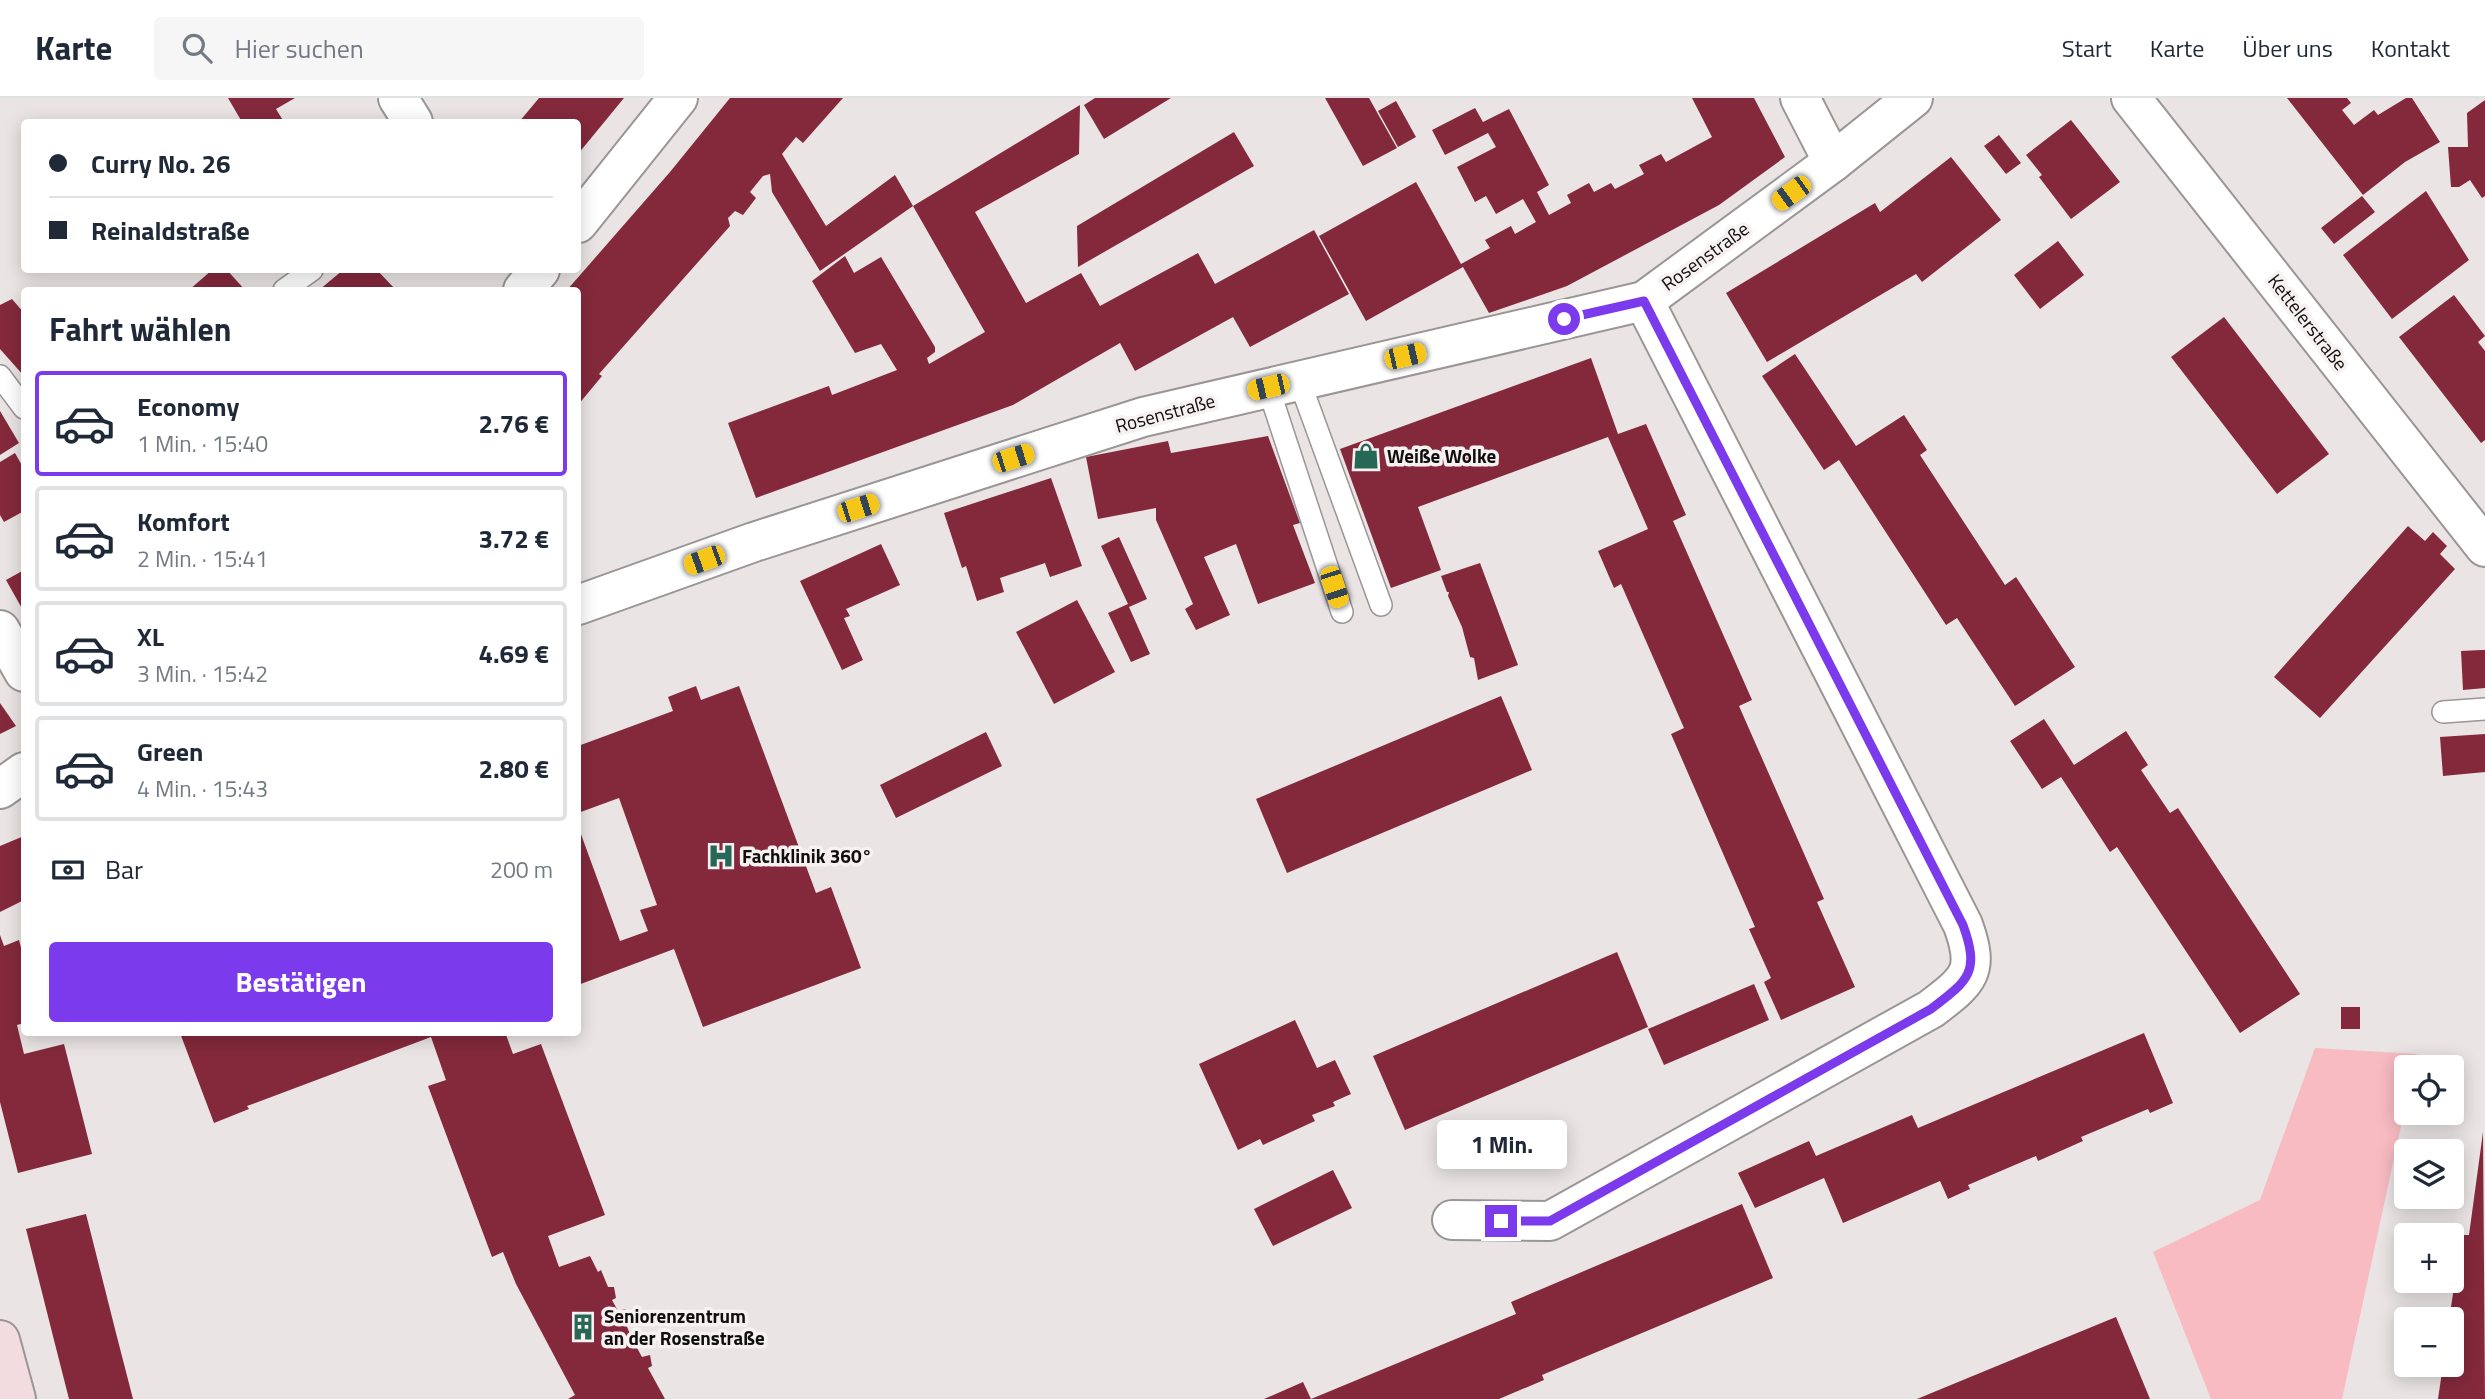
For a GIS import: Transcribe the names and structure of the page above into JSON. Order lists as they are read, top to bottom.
{
  "streets": {
    "street": ["Rosenstraße", "Kettelerstraße"]
  },
  "places": {
    "shop": ["Weiße Wolke"],
    "hospital": ["Fachklinik 360°"],
    "building": ["Seniorenzentrum an der Rosenstraße"]
  },
  "page": {
    "header": "Karte",
    "search": "Hier suchen",
    "nav": [
      "Start",
      "Karte",
      "Über uns",
      "Kontakt"
    ],
    "banner": ["Curry No. 26", "Reinaldstraße"],
    "heading": "Fahrt wählen",
    "list": [
      {
        "name": "Economy",
        "note": "1 Min. · 15:40",
        "value": "2.76 €"
      },
      {
        "name": "Komfort",
        "note": "2 Min. · 15:41",
        "value": "3.72 €"
      },
      {
        "name": "XL",
        "note": "3 Min. · 15:42",
        "value": "4.69 €"
      },
      {
        "name": "Green",
        "note": "4 Min. · 15:43",
        "value": "2.80 €"
      }
    ],
    "pay": ["Bar", "200 m"],
    "buttons": "Bestätigen",
    "map_buttons": ["+", "−"],
    "bubble": "1 Min."
  }
}
